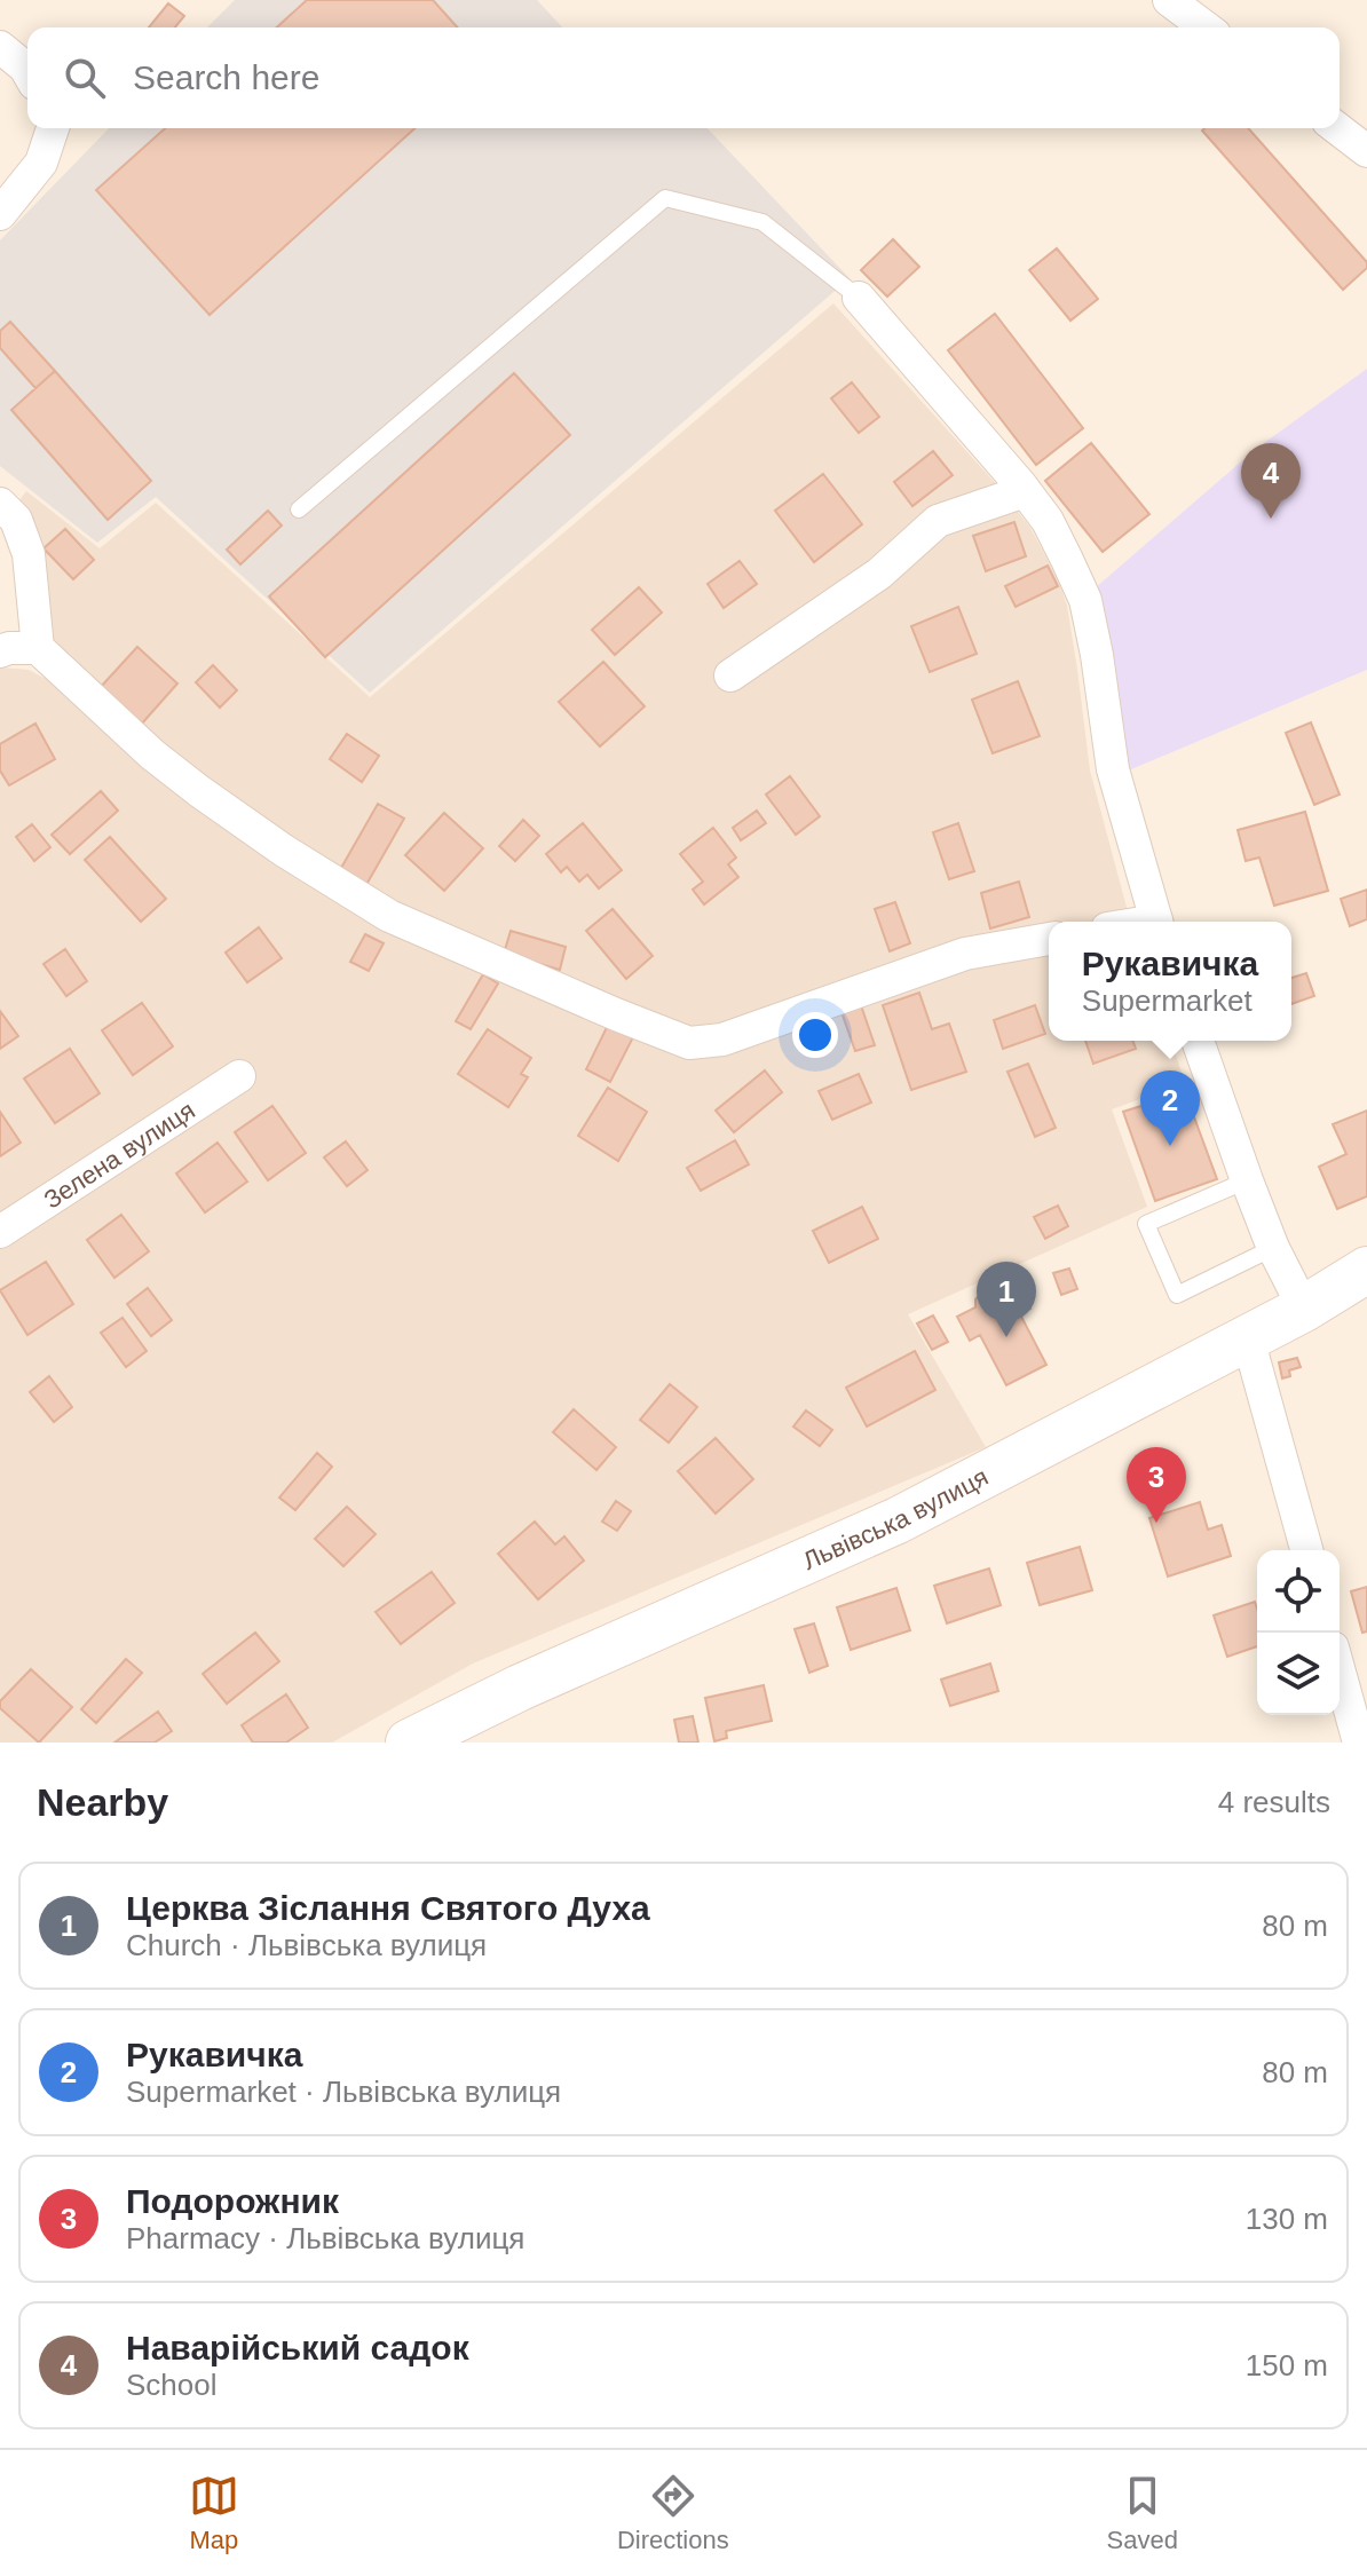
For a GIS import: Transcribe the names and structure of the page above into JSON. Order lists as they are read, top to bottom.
{
  "streets": {
    "main road": ["Львівська вулиця"],
    "street": ["Зелена вулиця"]
  },
  "page": {
    "search": "Search here",
    "pins": [
      "4",
      "2",
      "1",
      "3"
    ],
    "popup": ["Рукавичка", "Supermarket"],
    "heading": ["Nearby", "4 results"],
    "list": [
      {
        "mark": "1",
        "name": "Церква Зіслання Святого Духа",
        "note": "Church · Львівська вулиця",
        "value": "80 m"
      },
      {
        "mark": "2",
        "name": "Рукавичка",
        "note": "Supermarket · Львівська вулиця",
        "value": "80 m"
      },
      {
        "mark": "3",
        "name": "Подорожник",
        "note": "Pharmacy · Львівська вулиця",
        "value": "130 m"
      },
      {
        "mark": "4",
        "name": "Наварійський садок",
        "note": "School",
        "value": "150 m"
      }
    ],
    "nav": ["Map", "Directions", "Saved"]
  }
}
